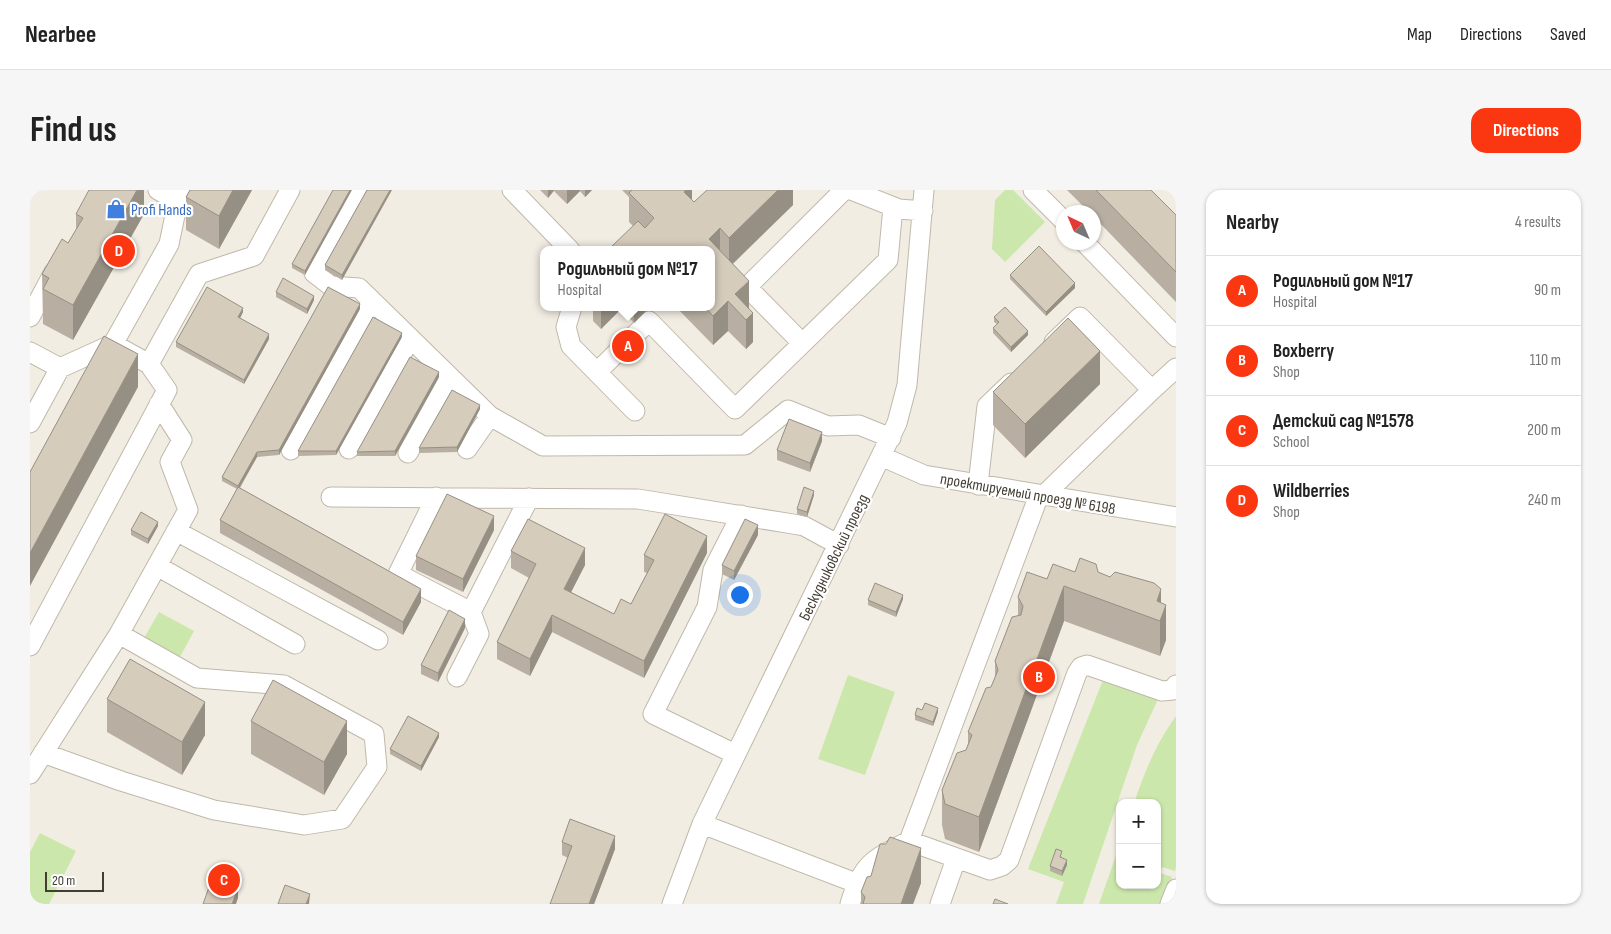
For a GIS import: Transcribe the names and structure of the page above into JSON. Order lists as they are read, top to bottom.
{
  "streets": {
    "street": ["проектируемый проезд № 6198", "Бескудниковский проезд"]
  },
  "crossings": [
    ["проектируемый проезд № 6198", "Бескудниковский проезд"]
  ],
  "places": {
    "shop": ["Profi Hands"]
  },
  "scale_bar": "20 m",
  "north": "top left",
  "page": {
    "header": "Nearbee",
    "nav": ["Map", "Directions", "Saved"],
    "buttons": "Directions",
    "title": "Find us",
    "heading": ["Nearby", "4 results"],
    "pins": [
      "D",
      "A",
      "B",
      "C"
    ],
    "popup": ["Родильный дом №17", "Hospital"],
    "list": [
      {
        "mark": "A",
        "name": "Родильный дом №17",
        "note": "Hospital",
        "value": "90 m"
      },
      {
        "mark": "B",
        "name": "Boxberry",
        "note": "Shop",
        "value": "110 m"
      },
      {
        "mark": "C",
        "name": "Детский сад №1578",
        "note": "School",
        "value": "200 m"
      },
      {
        "mark": "D",
        "name": "Wildberries",
        "note": "Shop",
        "value": "240 m"
      }
    ],
    "map_buttons": ["+", "−"],
    "scale": "20 m"
  }
}
